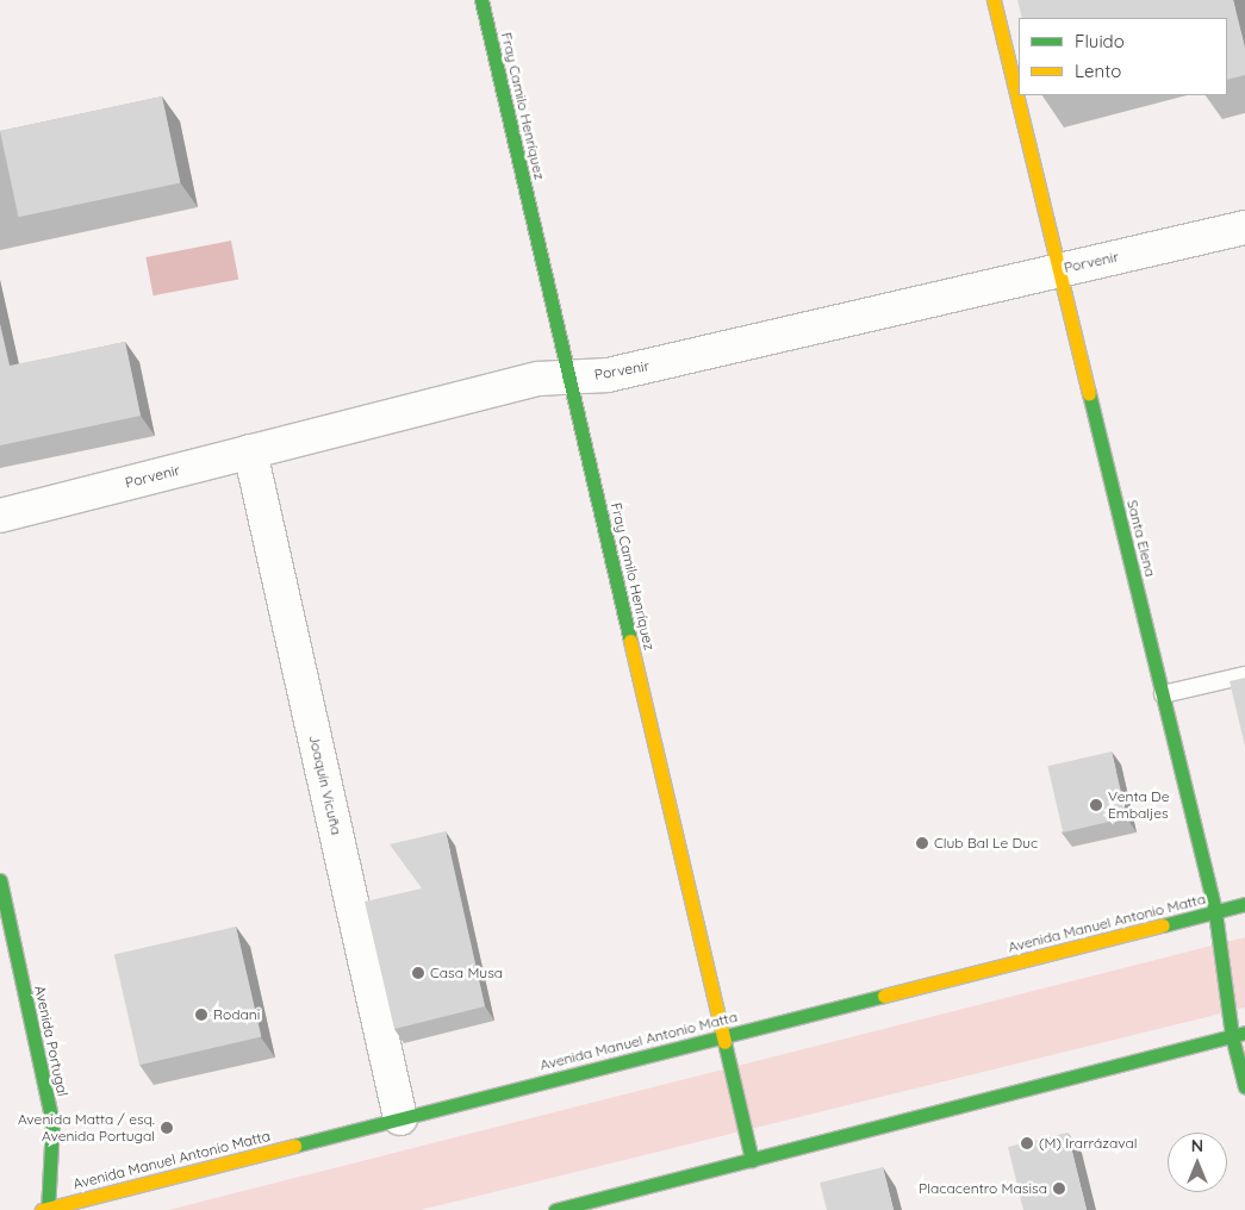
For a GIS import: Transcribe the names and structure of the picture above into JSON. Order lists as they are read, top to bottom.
{
  "streets": {
    "street": [
      "Fray Camilo Henríquez",
      "Porvenir",
      "Santa Elena",
      "Joaquín Vicuña",
      "Avenida Manuel Antonio Matta",
      "Avenida Portugal"
    ]
  },
  "crossings": [
    ["Fray Camilo Henríquez", "Porvenir"],
    ["Fray Camilo Henríquez", "Avenida Manuel Antonio Matta"],
    ["Porvenir", "Santa Elena"],
    ["Porvenir", "Joaquín Vicuña"],
    ["Santa Elena", "Avenida Manuel Antonio Matta"],
    ["Joaquín Vicuña", "Avenida Manuel Antonio Matta"],
    ["Avenida Manuel Antonio Matta", "Avenida Portugal"]
  ],
  "places": [
    "Venta De Embaljes",
    "Club Bal Le Duc",
    "Casa Musa",
    "Rodani",
    "Avenida Matta / esq. Avenida Portugal",
    "(M) Irarrázaval",
    "Placacentro Masisa"
  ],
  "legend": ["Fluido", "Lento"],
  "north": "top"
}
